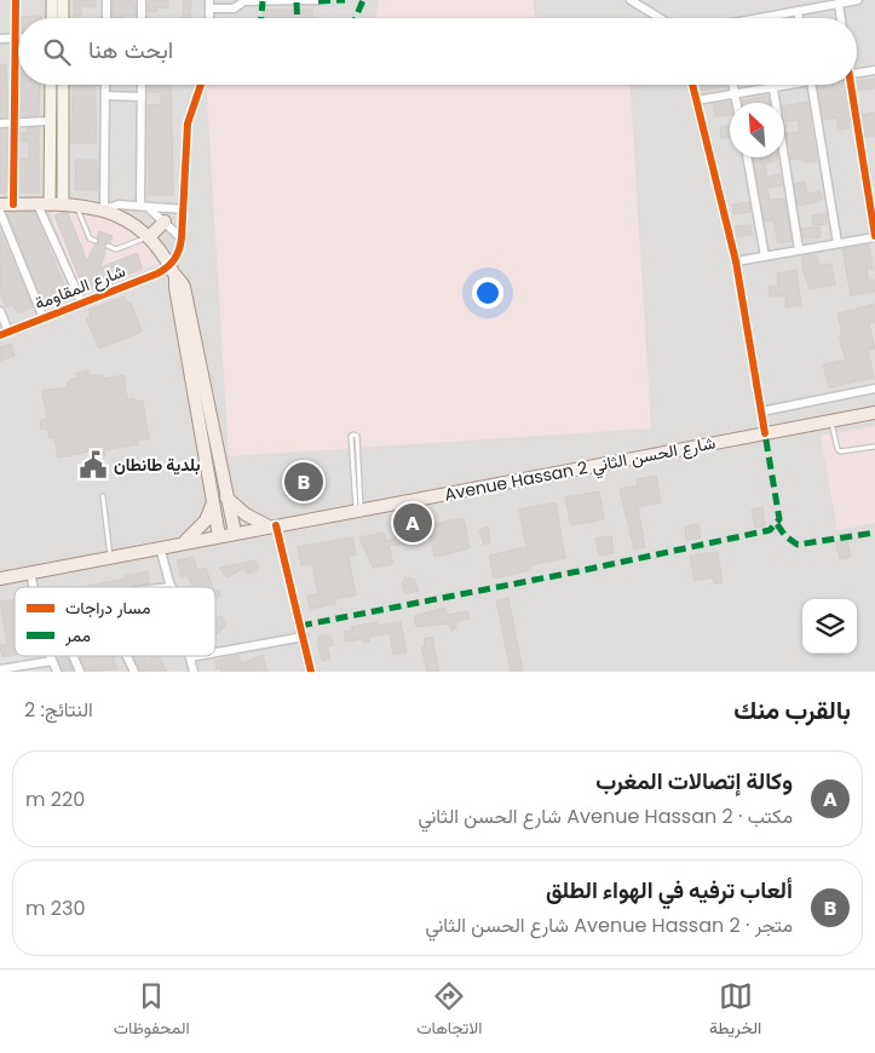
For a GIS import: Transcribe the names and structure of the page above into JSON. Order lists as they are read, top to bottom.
{
  "streets": {
    "main road": ["Avenue Hassan 2 شارع الحسن الثاني"],
    "street": ["شارع المقاومة"]
  },
  "places": {
    "public building": ["بلدية طانطان"]
  },
  "legend": ["مسار دراجات", "ممر"],
  "north": "top left",
  "page": {
    "search": "ابحث هنا",
    "pins": ["B", "A"],
    "heading": ["بالقرب منك", "النتائج: 2"],
    "list": [
      {
        "mark": "A",
        "name": "وكالة إتصالات المغرب",
        "note": "مكتب · Avenue Hassan 2 شارع الحسن الثاني",
        "value": "220 m"
      },
      {
        "mark": "B",
        "name": "ألعاب ترفيه في الهواء الطلق",
        "note": "متجر · Avenue Hassan 2 شارع الحسن الثاني",
        "value": "230 m"
      }
    ],
    "nav": ["الخريطة", "الاتجاهات", "المحفوظات"]
  }
}
